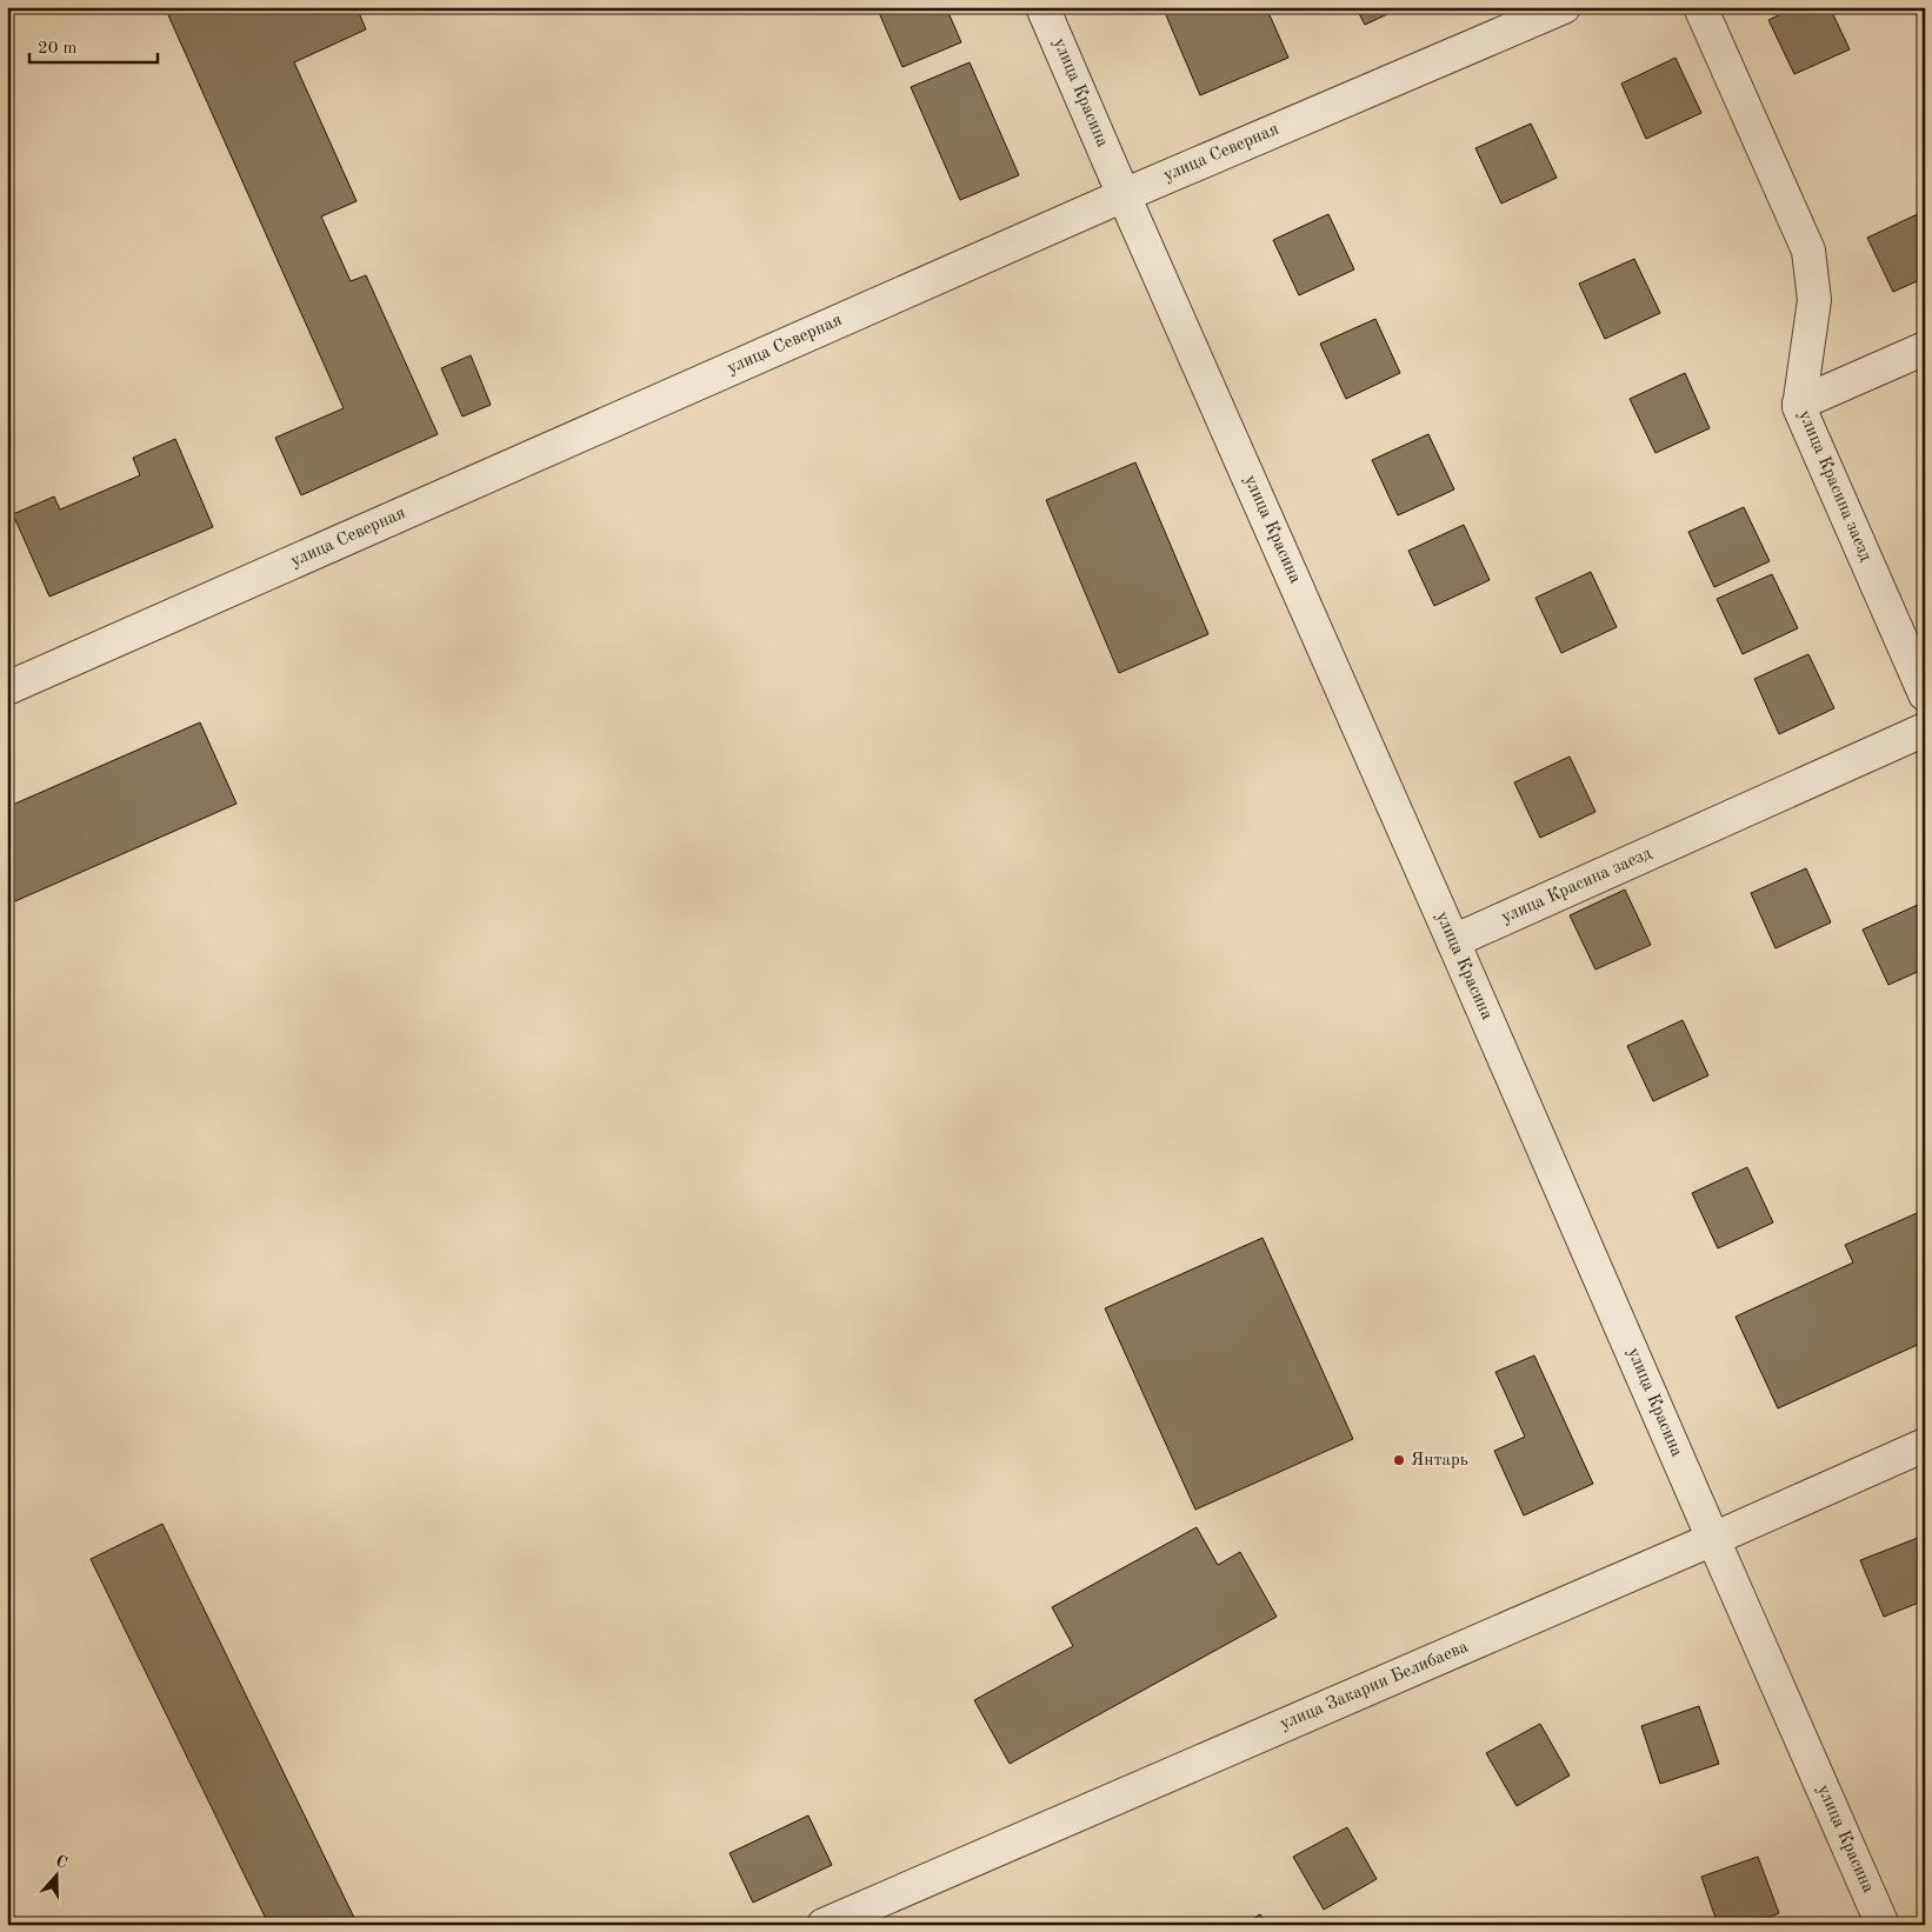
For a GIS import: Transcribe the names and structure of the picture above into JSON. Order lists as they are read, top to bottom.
{
  "streets": {
    "street": [
      "улица Красина",
      "улица Северная",
      "улица Красина заезд",
      "улица Закарии Белибаева"
    ]
  },
  "crossings": [
    ["улица Красина", "улица Северная"],
    ["улица Красина", "улица Красина заезд"],
    ["улица Красина", "улица Закарии Белибаева"]
  ],
  "places": ["Янтарь"],
  "scale_bar": "20 m",
  "north": "top"
}
